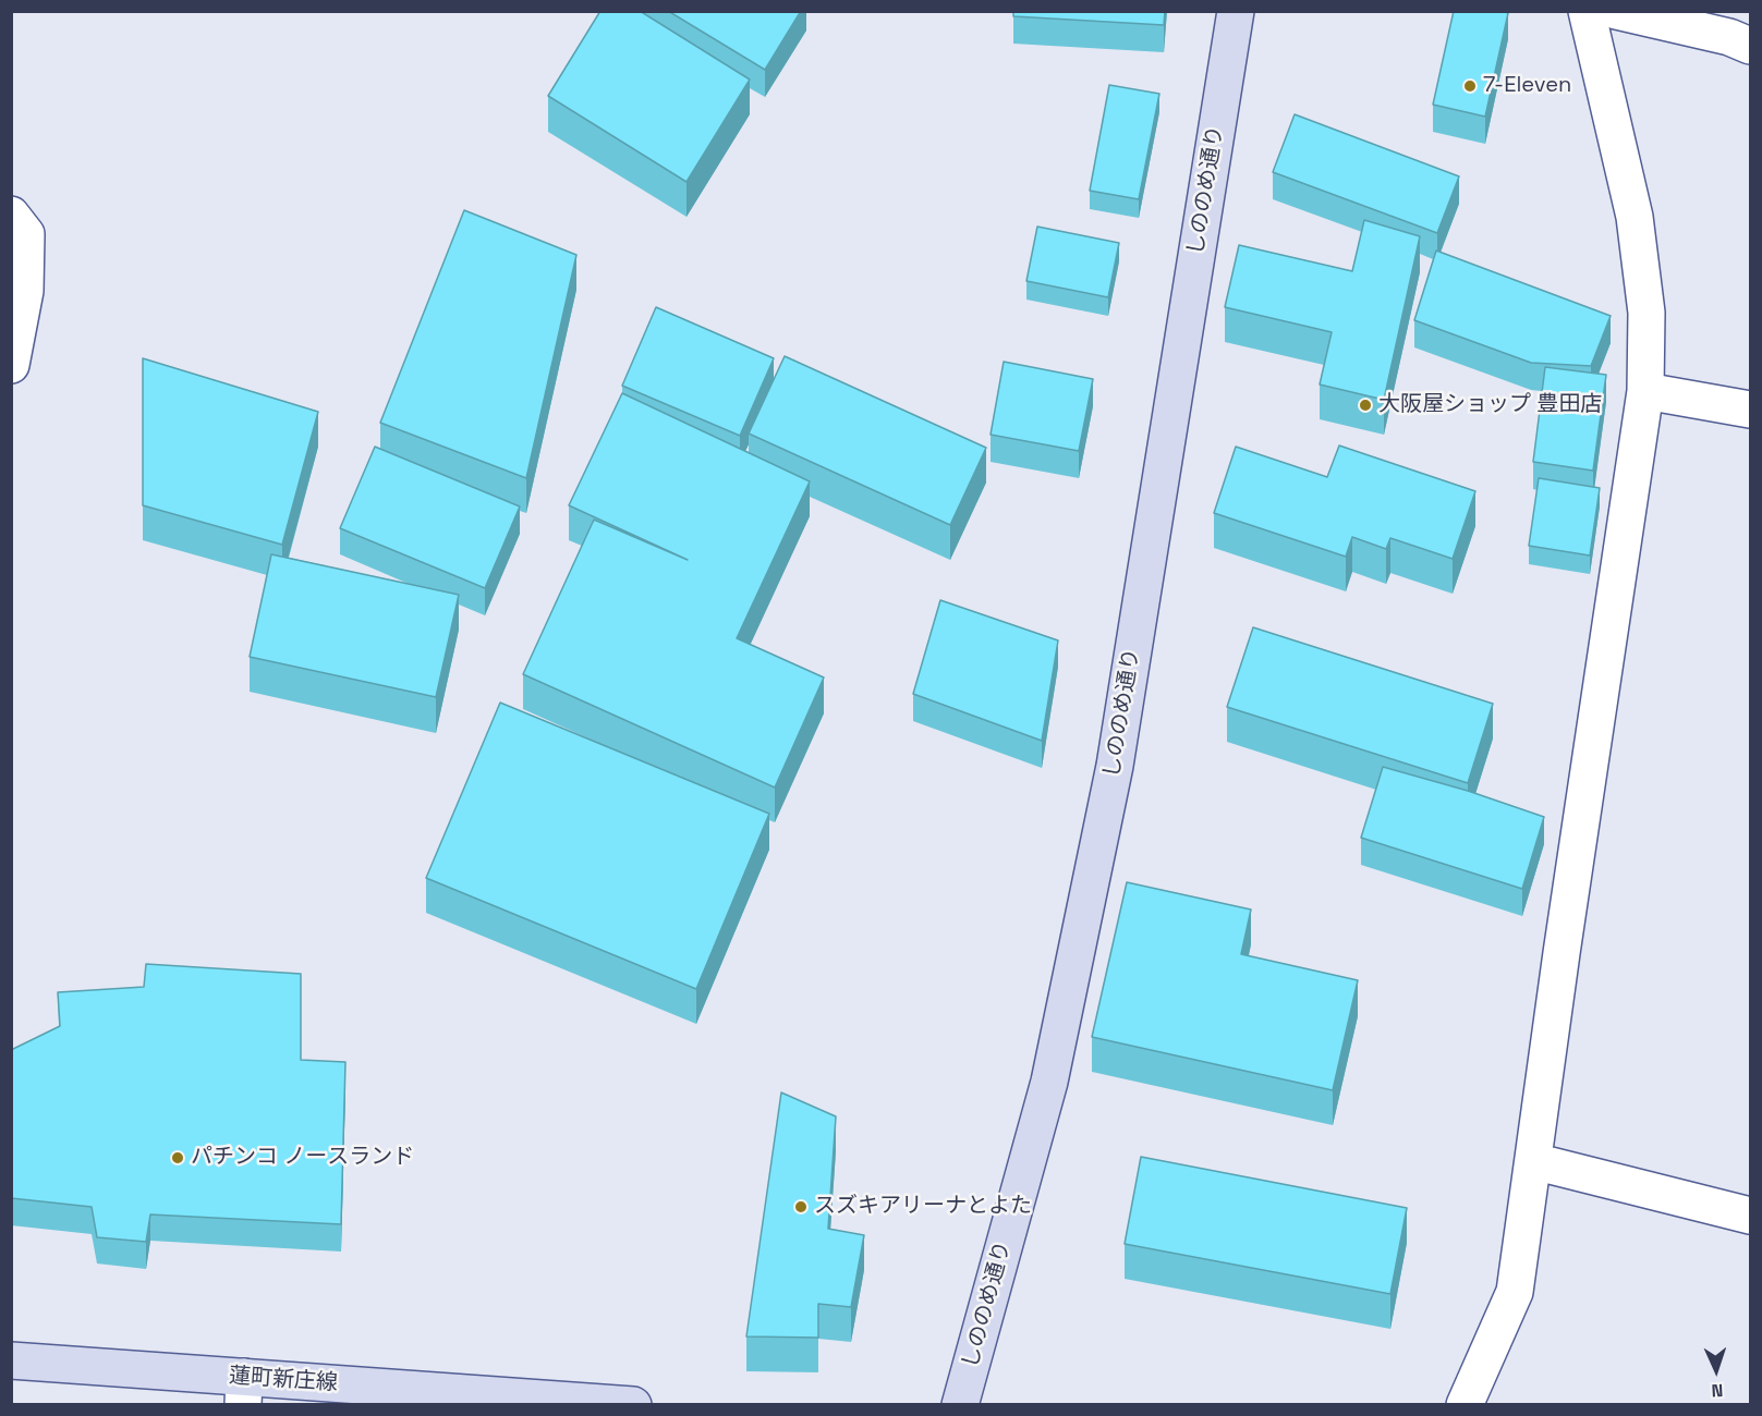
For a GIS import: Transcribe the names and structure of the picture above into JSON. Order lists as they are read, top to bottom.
{
  "streets": {
    "main road": ["しののめ通り", "蓮町新庄線"]
  },
  "places": [
    "7-Eleven",
    "大阪屋ショップ 豊田店",
    "パチンコ ノースランド",
    "スズキアリーナとよた"
  ],
  "north": "bottom"
}
